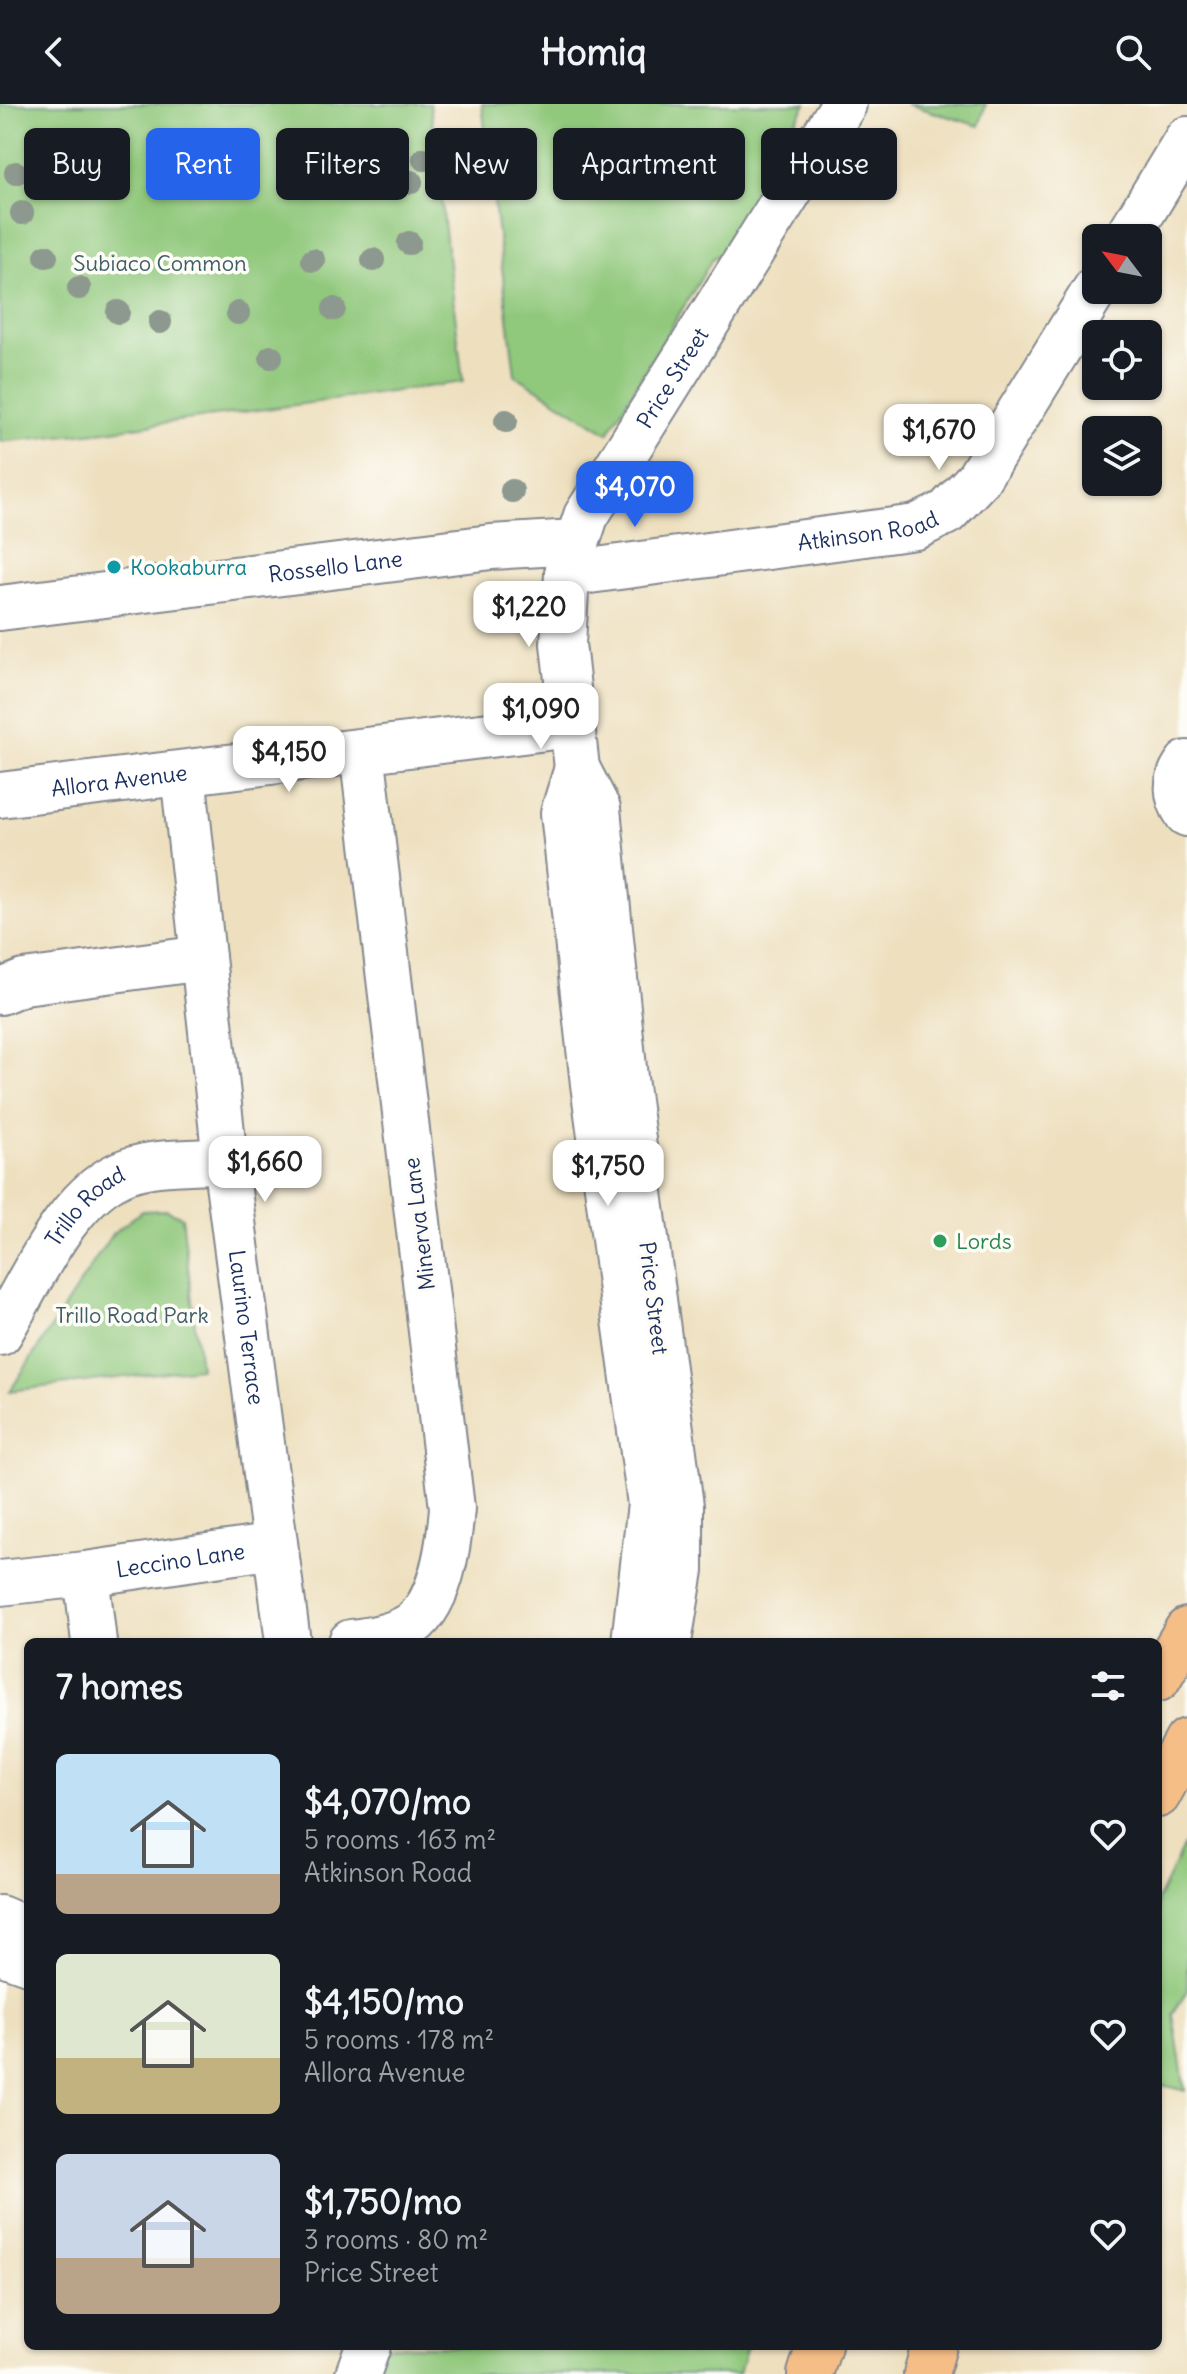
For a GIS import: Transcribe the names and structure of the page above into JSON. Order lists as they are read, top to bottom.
{
  "streets": {
    "street": [
      "Price Street",
      "Atkinson Road",
      "Rossello Lane",
      "Allora Avenue",
      "Trillo Road",
      "Minerva Lane",
      "Laurino Terrace",
      "Leccino Lane"
    ]
  },
  "crossings": [
    ["Price Street", "Atkinson Road"],
    ["Price Street", "Rossello Lane"],
    ["Price Street", "Allora Avenue"],
    ["Atkinson Road", "Rossello Lane"],
    ["Allora Avenue", "Minerva Lane"],
    ["Allora Avenue", "Laurino Terrace"],
    ["Trillo Road", "Laurino Terrace"],
    ["Laurino Terrace", "Leccino Lane"]
  ],
  "parks": ["Subiaco Common", "Trillo Road Park"],
  "places": ["Kookaburra", "Lords"],
  "north": "top left",
  "page": {
    "header": "Homiq",
    "chip": [
      "Buy",
      "Rent",
      "Filters",
      "New",
      "Apartment",
      "House"
    ],
    "price": [
      "$1,670",
      "$4,070",
      "$1,220",
      "$1,090",
      "$4,150",
      "$1,660",
      "$1,750"
    ],
    "heading": "7 homes",
    "list": [
      {
        "name": "$4,070/mo",
        "note": "5 rooms · 163 m² · Atkinson Road"
      },
      {
        "name": "$4,150/mo",
        "note": "5 rooms · 178 m² · Allora Avenue"
      },
      {
        "name": "$1,750/mo",
        "note": "3 rooms · 80 m² · Price Street"
      }
    ]
  }
}
